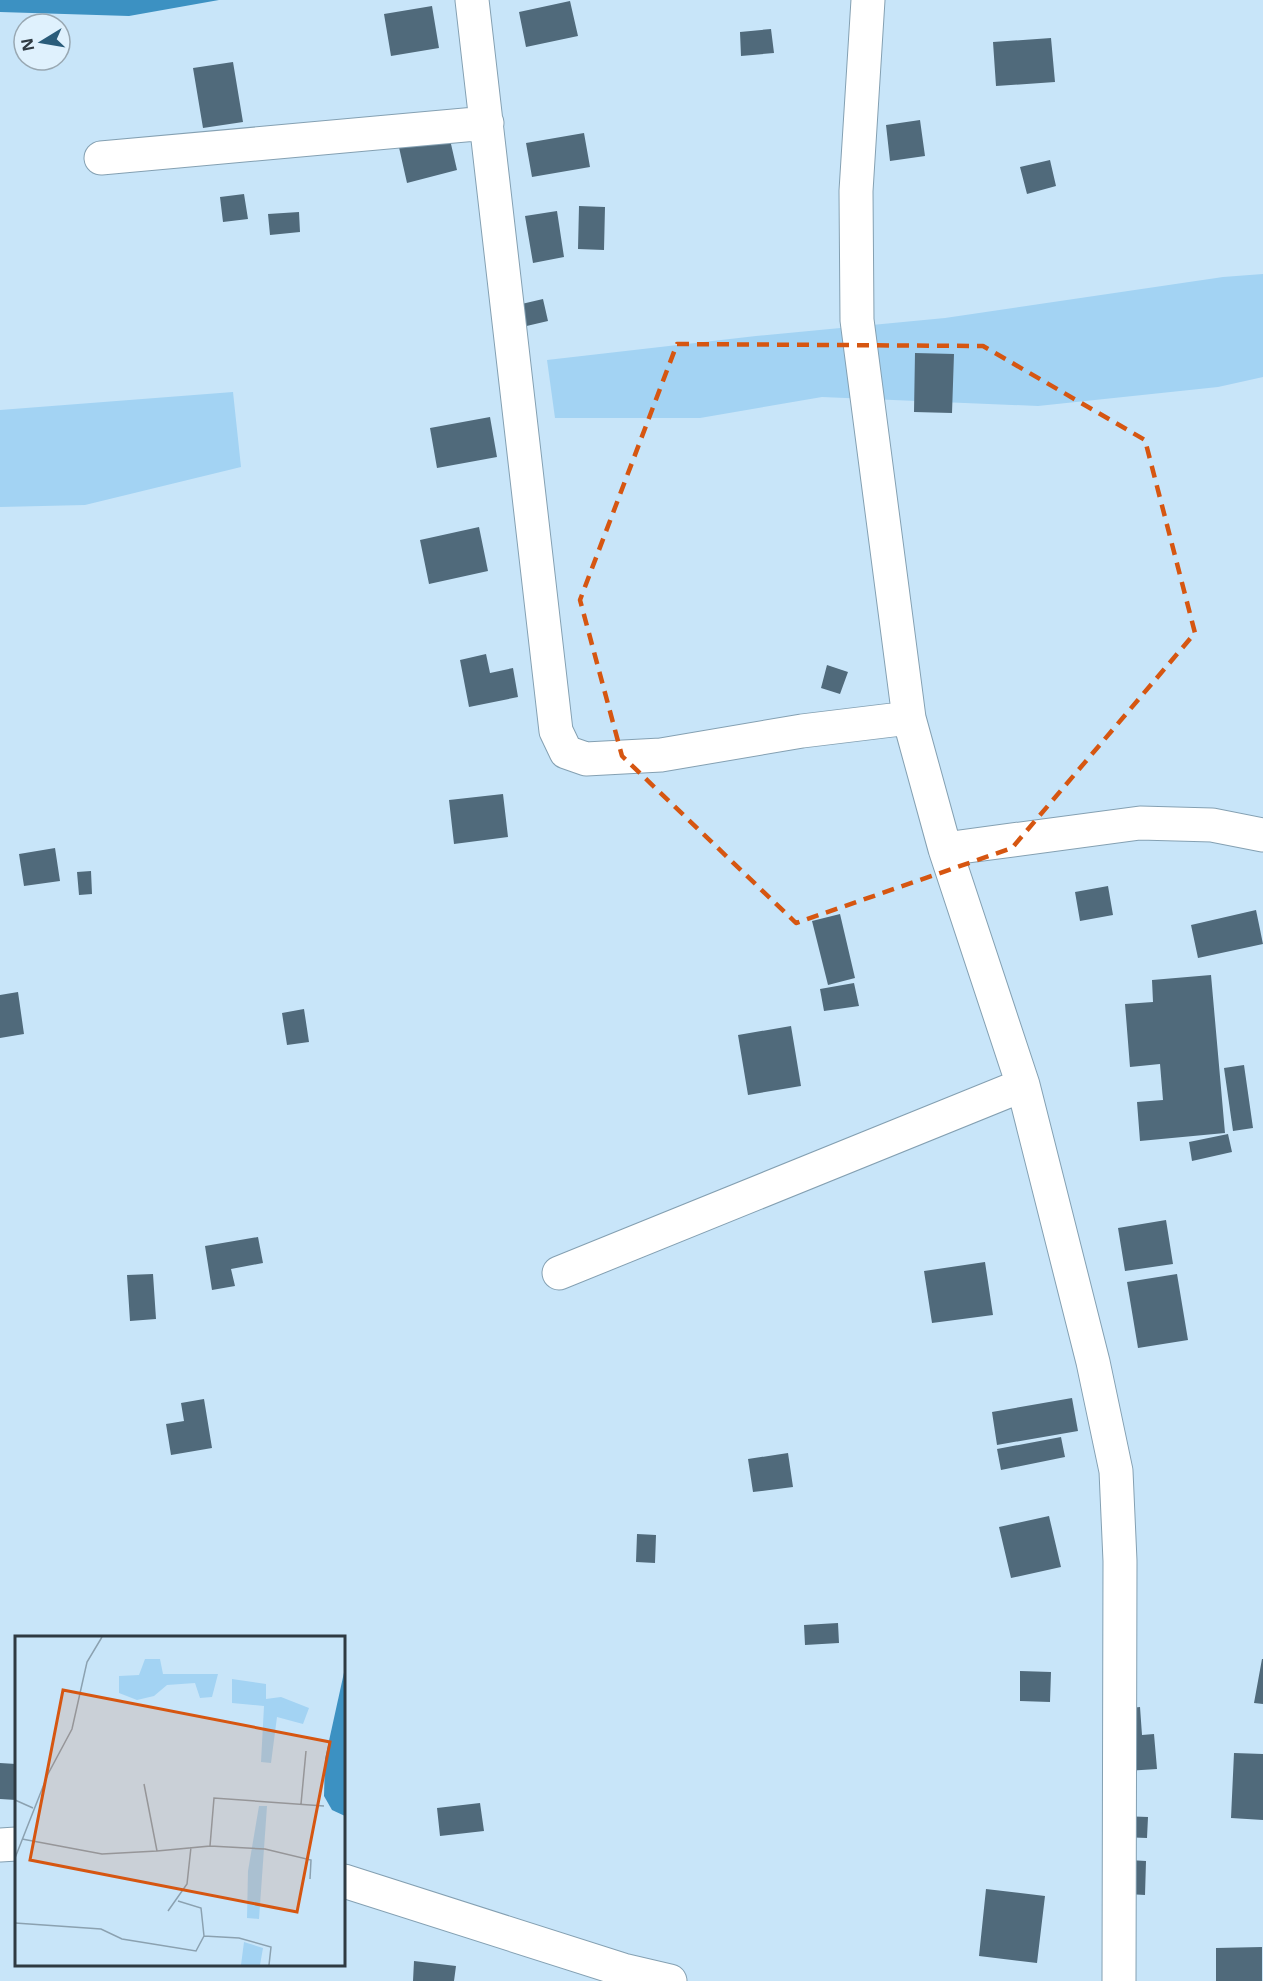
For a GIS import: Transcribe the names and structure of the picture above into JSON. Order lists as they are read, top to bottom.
{
  "north": "left"
}
